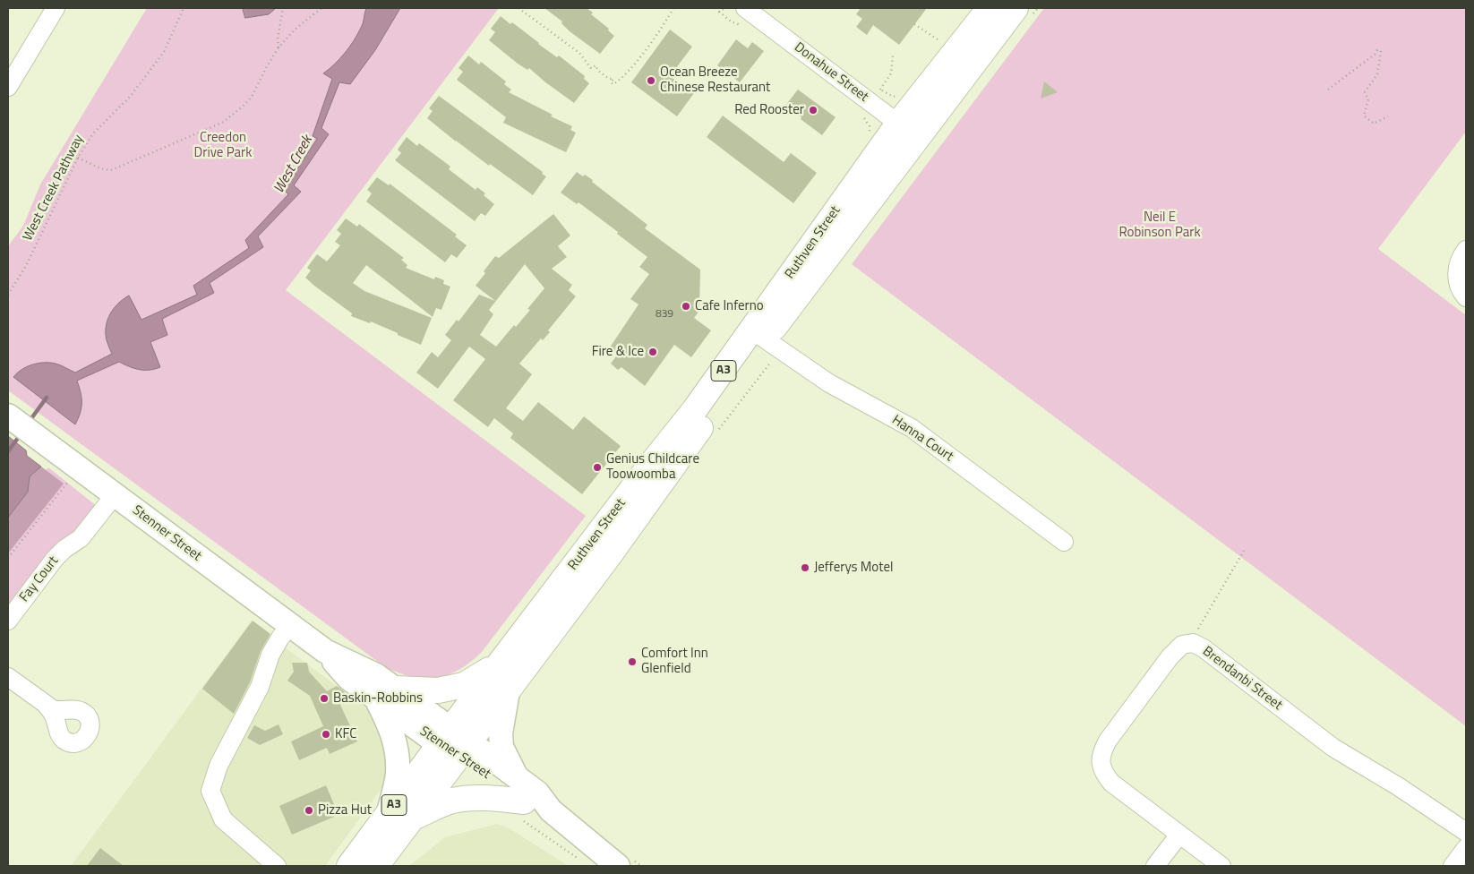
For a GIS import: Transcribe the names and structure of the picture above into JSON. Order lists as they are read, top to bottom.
{
  "streets": {
    "highway": ["Ruthven Street", "A3"],
    "main road": ["Stenner Street"],
    "street": [
      "Donahue Street",
      "Hanna Court",
      "Fay Court",
      "Brendanbi Street"
    ],
    "path": ["West Creek Pathway"]
  },
  "crossings": [
    ["Donahue Street", "Ruthven Street"],
    ["Ruthven Street", "Hanna Court"],
    ["Ruthven Street", "Stenner Street"],
    ["Stenner Street", "Fay Court"]
  ],
  "water": ["West Creek"],
  "parks": ["Creedon Drive Park", "Neil E Robinson Park"],
  "places": [
    "Ocean Breeze Chinese Restaurant",
    "Red Rooster",
    "Cafe Inferno",
    "Fire & Ice",
    "Genius Childcare Toowoomba",
    "Jefferys Motel",
    "Comfort Inn Glenfield",
    "Baskin-Robbins",
    "KFC",
    "Pizza Hut"
  ],
  "house_numbers": ["839"]
}
